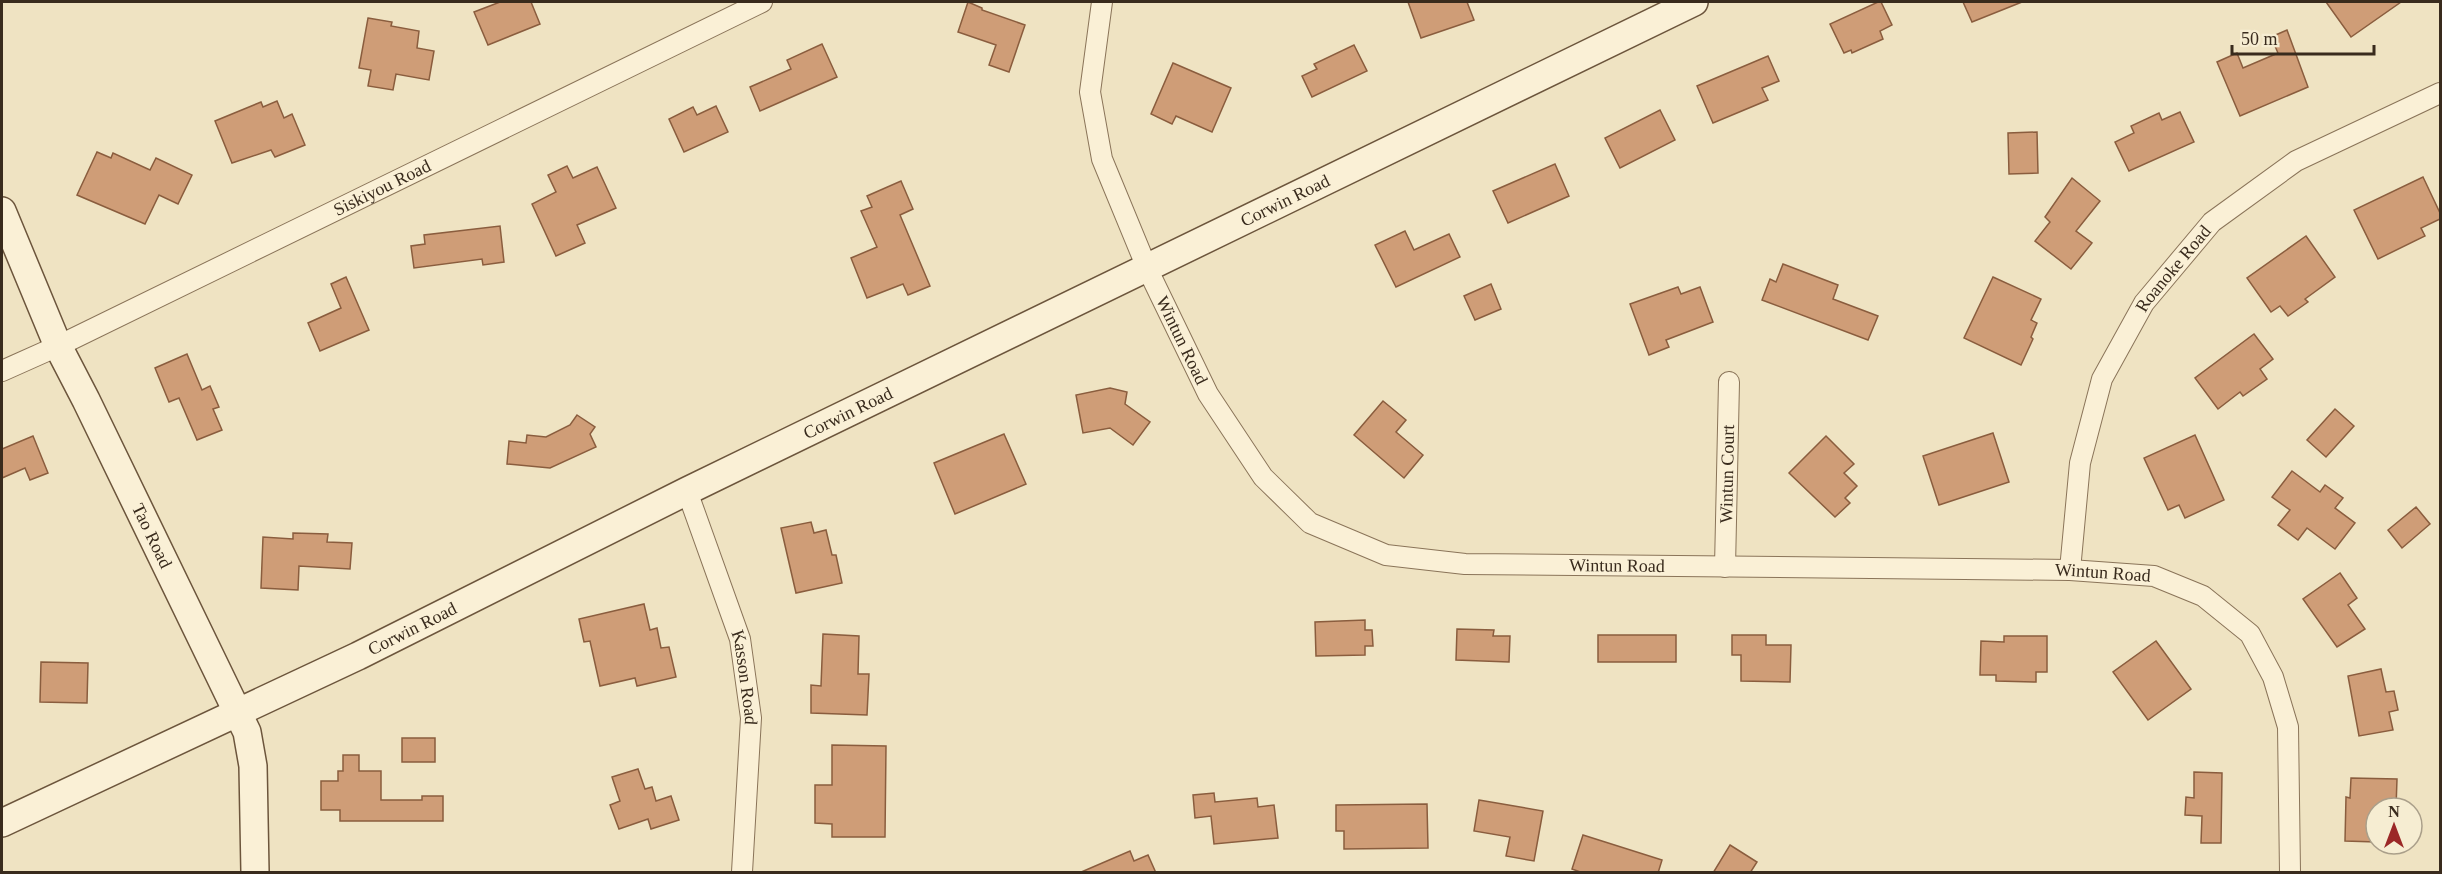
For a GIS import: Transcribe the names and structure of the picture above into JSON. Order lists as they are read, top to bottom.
{
  "streets": {
    "main road": ["Corwin Road", "Tao Road"],
    "street": [
      "Siskiyou Road",
      "Roanoke Road",
      "Wintun Road",
      "Wintun Court",
      "Kasson Road"
    ]
  },
  "crossings": [
    ["Siskiyou Road", "Tao Road"],
    ["Corwin Road", "Wintun Road"],
    ["Corwin Road", "Tao Road"],
    ["Corwin Road", "Kasson Road"],
    ["Roanoke Road", "Wintun Road"],
    ["Wintun Road", "Wintun Court"]
  ],
  "scale_bar": "50 m",
  "north": "top"
}
